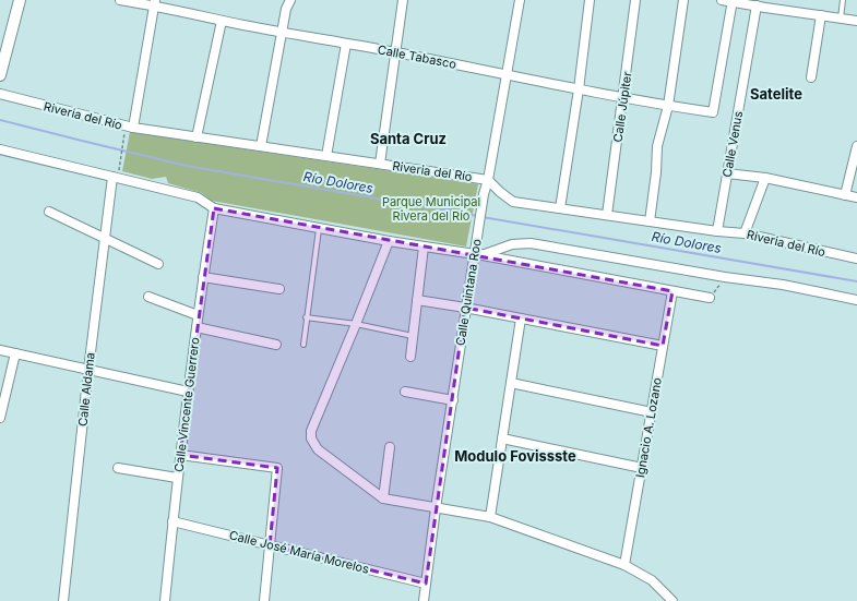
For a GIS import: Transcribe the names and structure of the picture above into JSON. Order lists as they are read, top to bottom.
{
  "streets": {
    "street": [
      "Calle Tabasco",
      "Calle Júpiter",
      "Riveria del Río",
      "Calle Venus",
      "Calle Quintana Roo",
      "Calle Aldama",
      "Calle Vincente Guerrero",
      "Ignacio A. Lozano",
      "Calle José María Morelos"
    ]
  },
  "crossings": [
    ["Calle Tabasco", "Calle Júpiter"],
    ["Calle Tabasco", "Calle Quintana Roo"],
    ["Calle Júpiter", "Riveria del Río"],
    ["Riveria del Río", "Calle Venus"],
    ["Riveria del Río", "Calle Quintana Roo"],
    ["Calle Quintana Roo", "Calle José María Morelos"],
    ["Calle Vincente Guerrero", "Calle José María Morelos"]
  ],
  "districts": ["Satelite", "Santa Cruz", "Modulo Fovissste"],
  "water": ["Río Dolores"],
  "parks": ["Parque Municipal Rivera del Río"]
}
